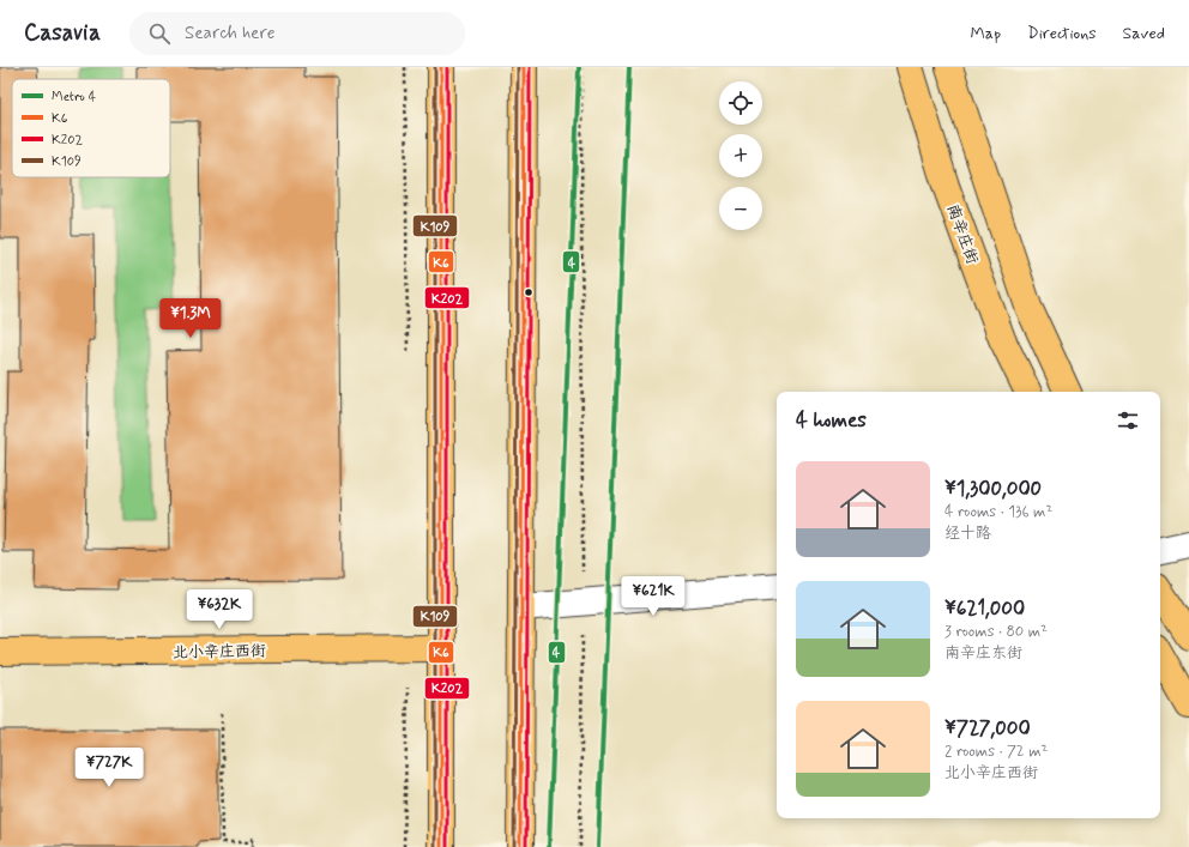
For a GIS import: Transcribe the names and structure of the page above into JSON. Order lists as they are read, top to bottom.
{
  "streets": {
    "main road": ["南辛庄街", "北小辛庄西街"]
  },
  "lines": [
    "metro line 4",
    "transit line K6",
    "transit line K202",
    "transit line K109"
  ],
  "legend": [
    "Metro 4",
    "K6",
    "K202",
    "K109"
  ],
  "page": {
    "header": "Casavia",
    "search": "Search here",
    "nav": ["Map", "Directions", "Saved"],
    "map_buttons": ["+", "−"],
    "price": [
      "¥1.3M",
      "¥621K",
      "¥632K",
      "¥727K"
    ],
    "heading": "4 homes",
    "list": [
      {
        "name": "¥1,300,000",
        "note": "4 rooms · 136 m² · 经十路"
      },
      {
        "name": "¥621,000",
        "note": "3 rooms · 80 m² · 南辛庄东街"
      },
      {
        "name": "¥727,000",
        "note": "2 rooms · 72 m² · 北小辛庄西街"
      }
    ]
  }
}
